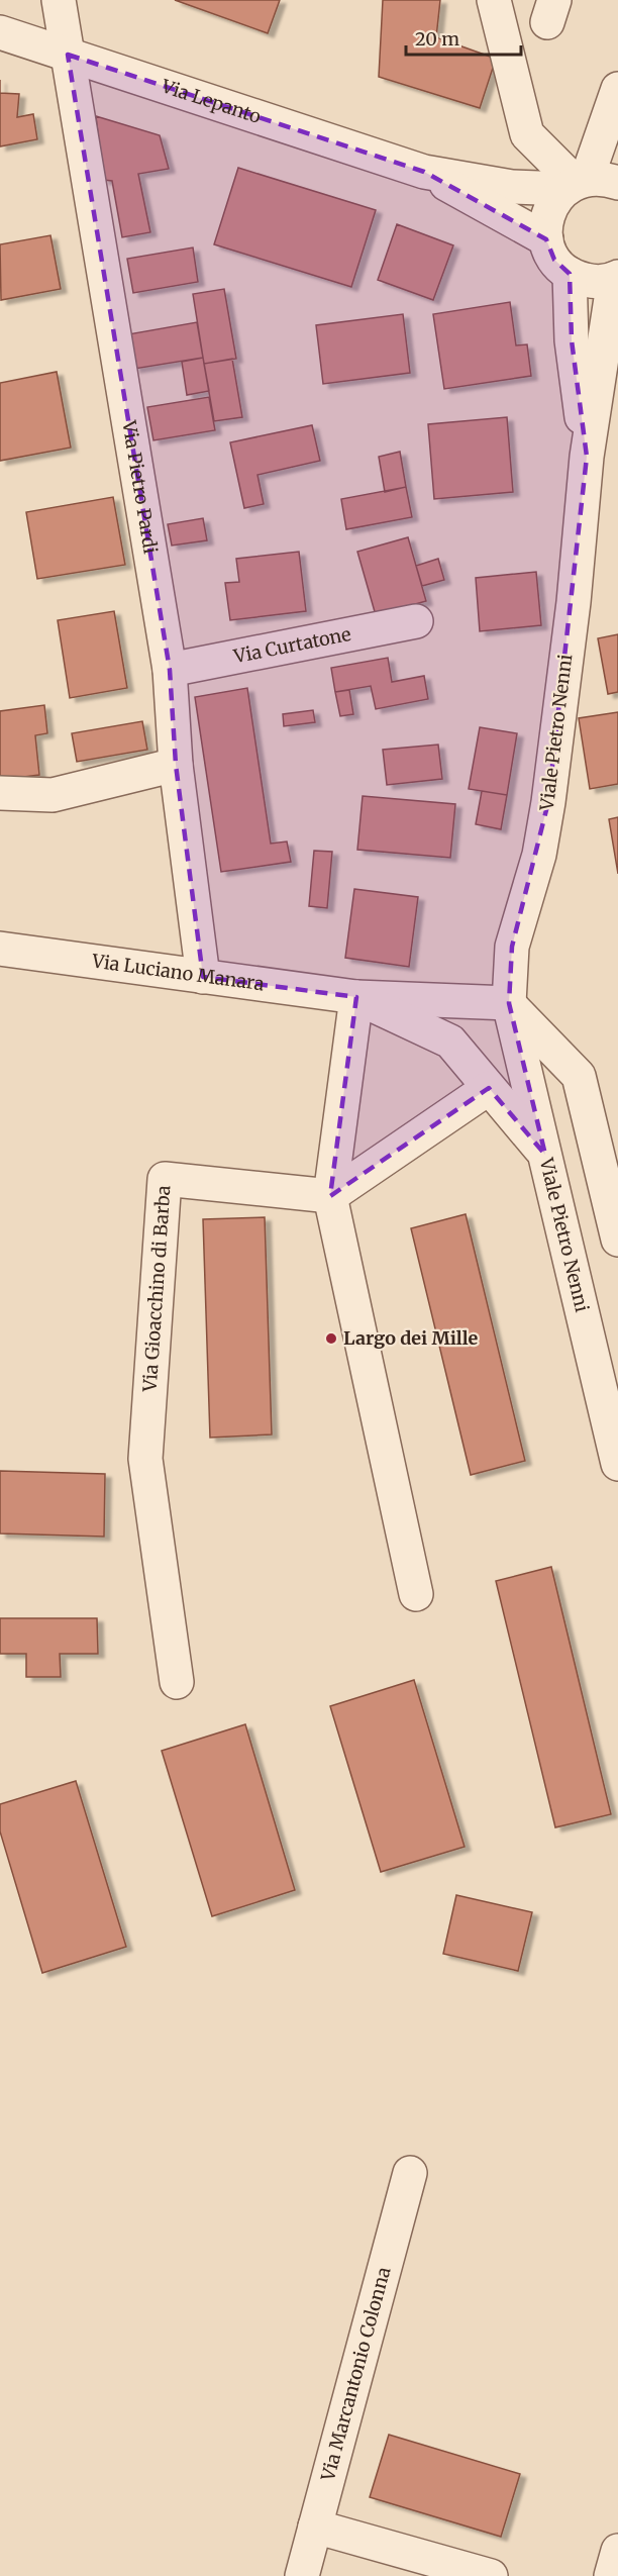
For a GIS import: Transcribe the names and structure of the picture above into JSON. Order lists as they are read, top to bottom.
{
  "streets": {
    "street": [
      "Via Lepanto",
      "Via Pietro Pardi",
      "Via Curtatone",
      "Viale Pietro Nenni",
      "Via Luciano Manara",
      "Via Gioacchino di Barba",
      "Via Marcantonio Colonna"
    ]
  },
  "crossings": [
    ["Via Lepanto", "Via Pietro Pardi"],
    ["Via Pietro Pardi", "Via Curtatone"],
    ["Via Pietro Pardi", "Via Luciano Manara"]
  ],
  "places": ["Largo dei Mille"],
  "scale_bar": "20 m"
}
